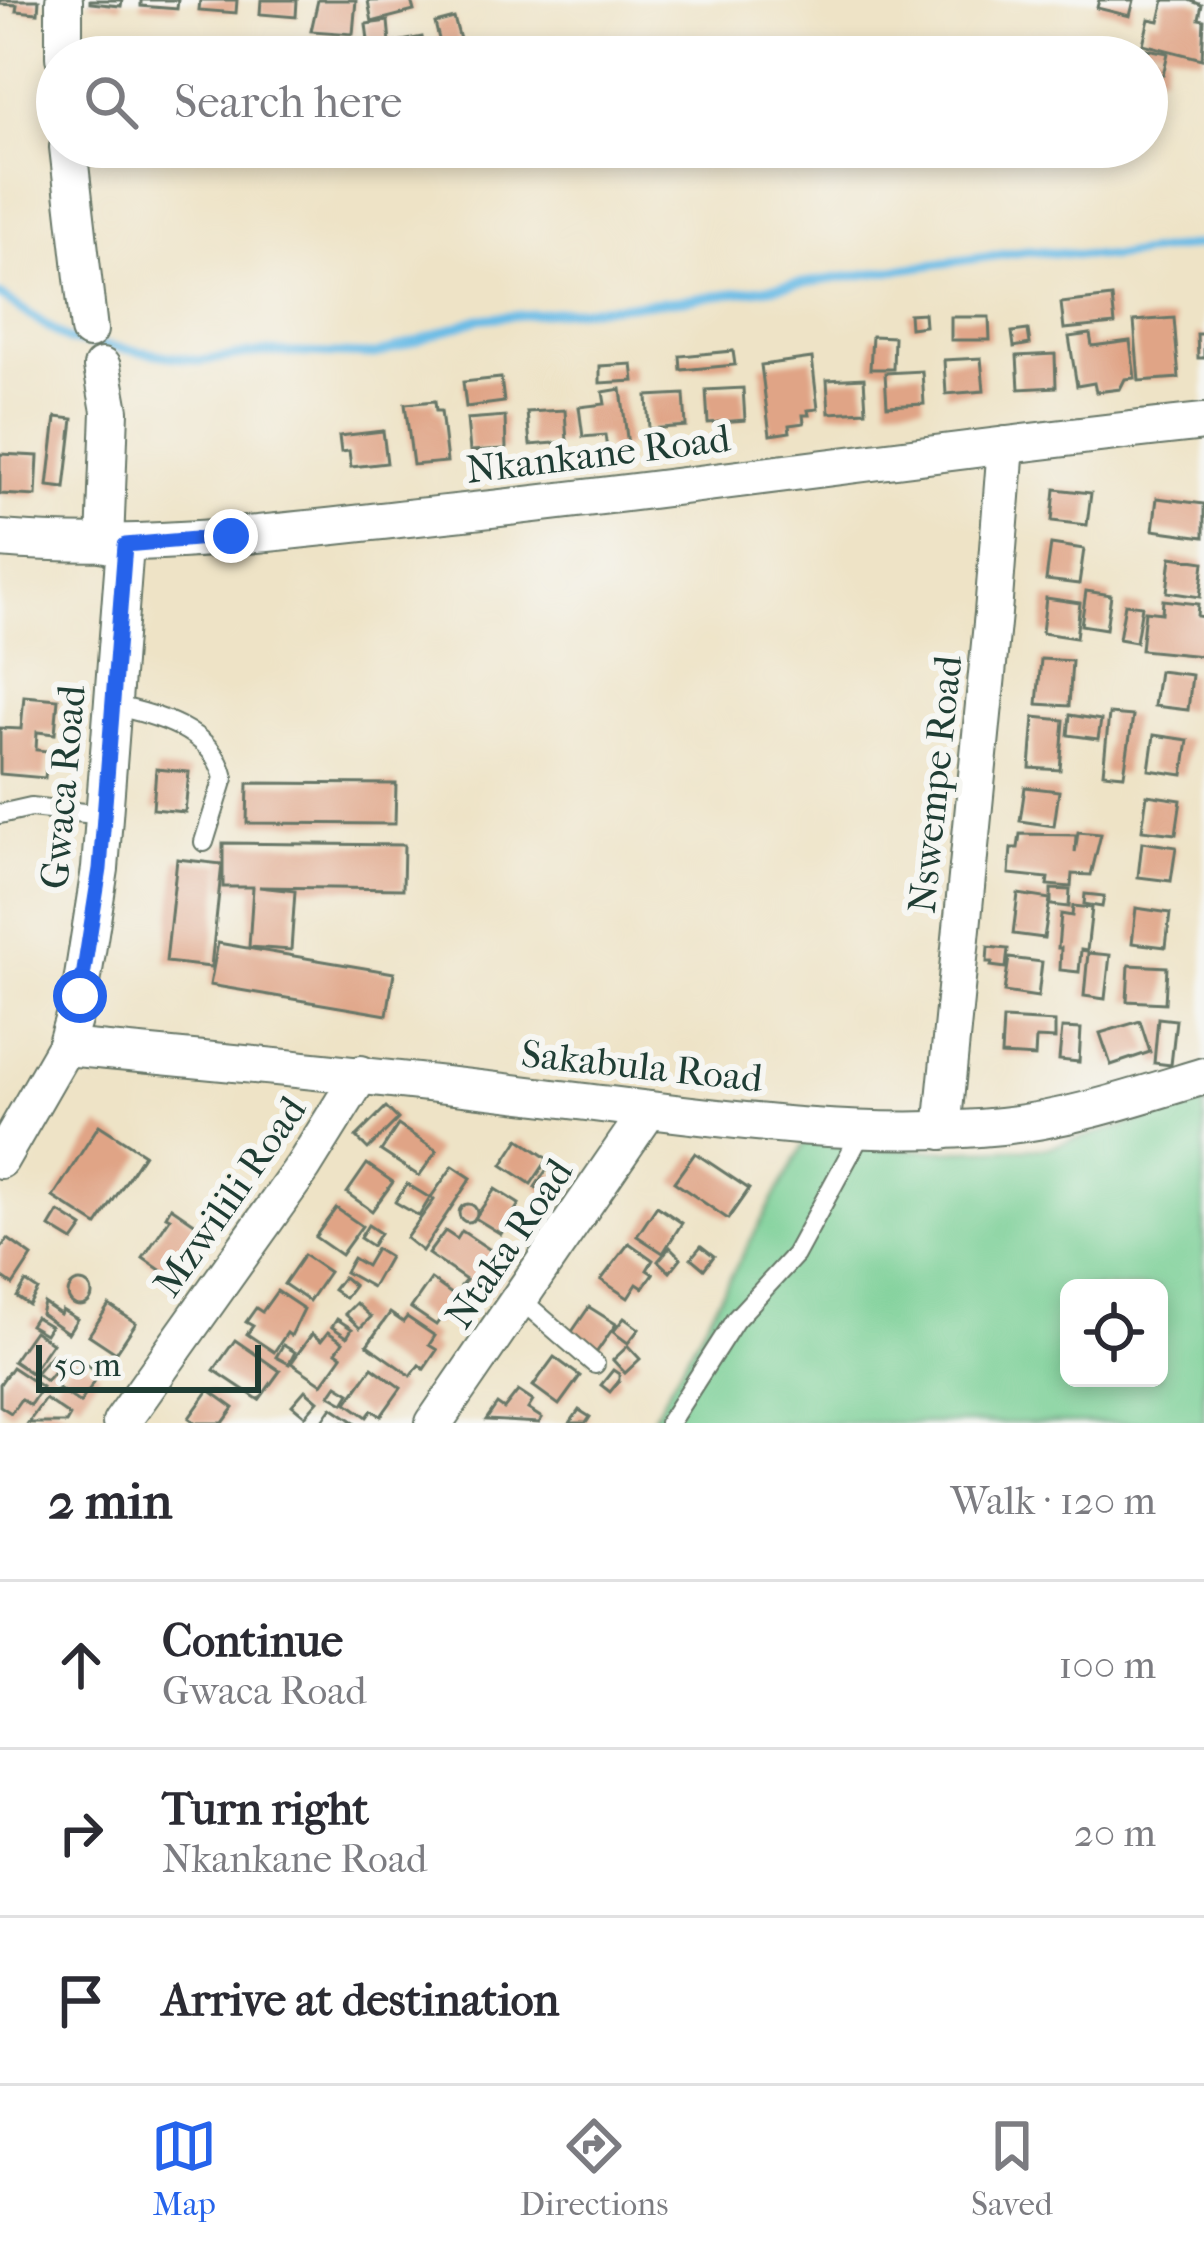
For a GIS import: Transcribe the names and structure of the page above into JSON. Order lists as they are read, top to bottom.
{
  "streets": {
    "street": [
      "Nkankane Road",
      "Nswempe Road",
      "Gwaca Road",
      "Sakabula Road",
      "Mzwilili Road",
      "Ntaka Road"
    ]
  },
  "crossings": [
    ["Nkankane Road", "Nswempe Road"],
    ["Nkankane Road", "Gwaca Road"],
    ["Nswempe Road", "Sakabula Road"],
    ["Gwaca Road", "Sakabula Road"],
    ["Sakabula Road", "Mzwilili Road"],
    ["Sakabula Road", "Ntaka Road"]
  ],
  "scale_bar": "50 m",
  "page": {
    "search": "Search here",
    "scale": "50 m",
    "heading": ["2 min", "Walk · 120 m"],
    "list": [
      ["Continue", "Gwaca Road", "100 m"],
      ["Turn right", "Nkankane Road", "20 m"],
      "Arrive at destination"
    ],
    "nav": ["Map", "Directions", "Saved"]
  }
}
